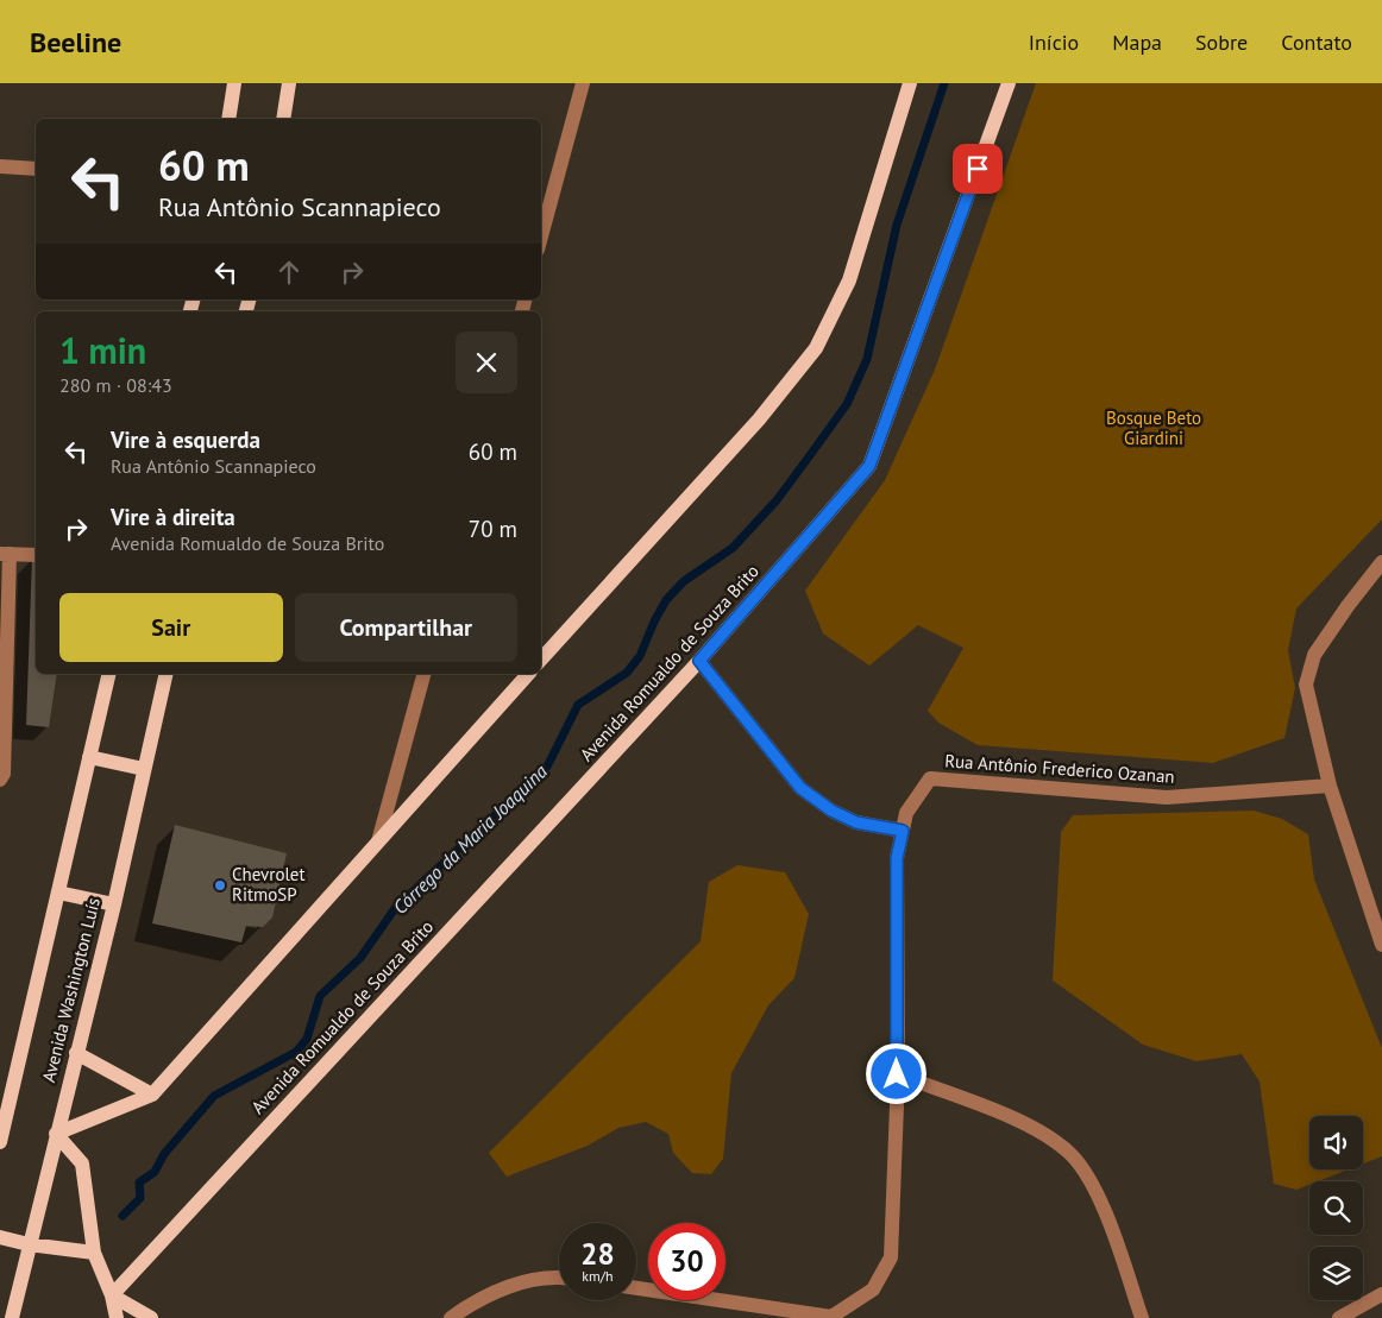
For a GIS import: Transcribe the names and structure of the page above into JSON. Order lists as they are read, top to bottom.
{
  "streets": {
    "main road": ["Avenida Romualdo de Souza Brito", "Avenida Washington Luís"],
    "street": ["Rua Antônio Frederico Ozanan"]
  },
  "water": ["Córrego da Maria Joaquina"],
  "parks": ["Bosque Beto Giardini"],
  "places": ["Chevrolet RitmoSP"],
  "page": {
    "header": "Beeline",
    "nav": [
      "Início",
      "Mapa",
      "Sobre",
      "Contato"
    ],
    "turn": ["60 m", "Rua Antônio Scannapieco"],
    "heading": ["1 min", "280 m · 08:43"],
    "list": [
      {
        "name": "Vire à esquerda",
        "note": "Rua Antônio Scannapieco",
        "value": "60 m"
      },
      {
        "name": "Vire à direita",
        "note": "Avenida Romualdo de Souza Brito",
        "value": "70 m"
      }
    ],
    "buttons": ["Sair", "Compartilhar"],
    "speed": "28 km/h",
    "limit": "30"
  }
}
